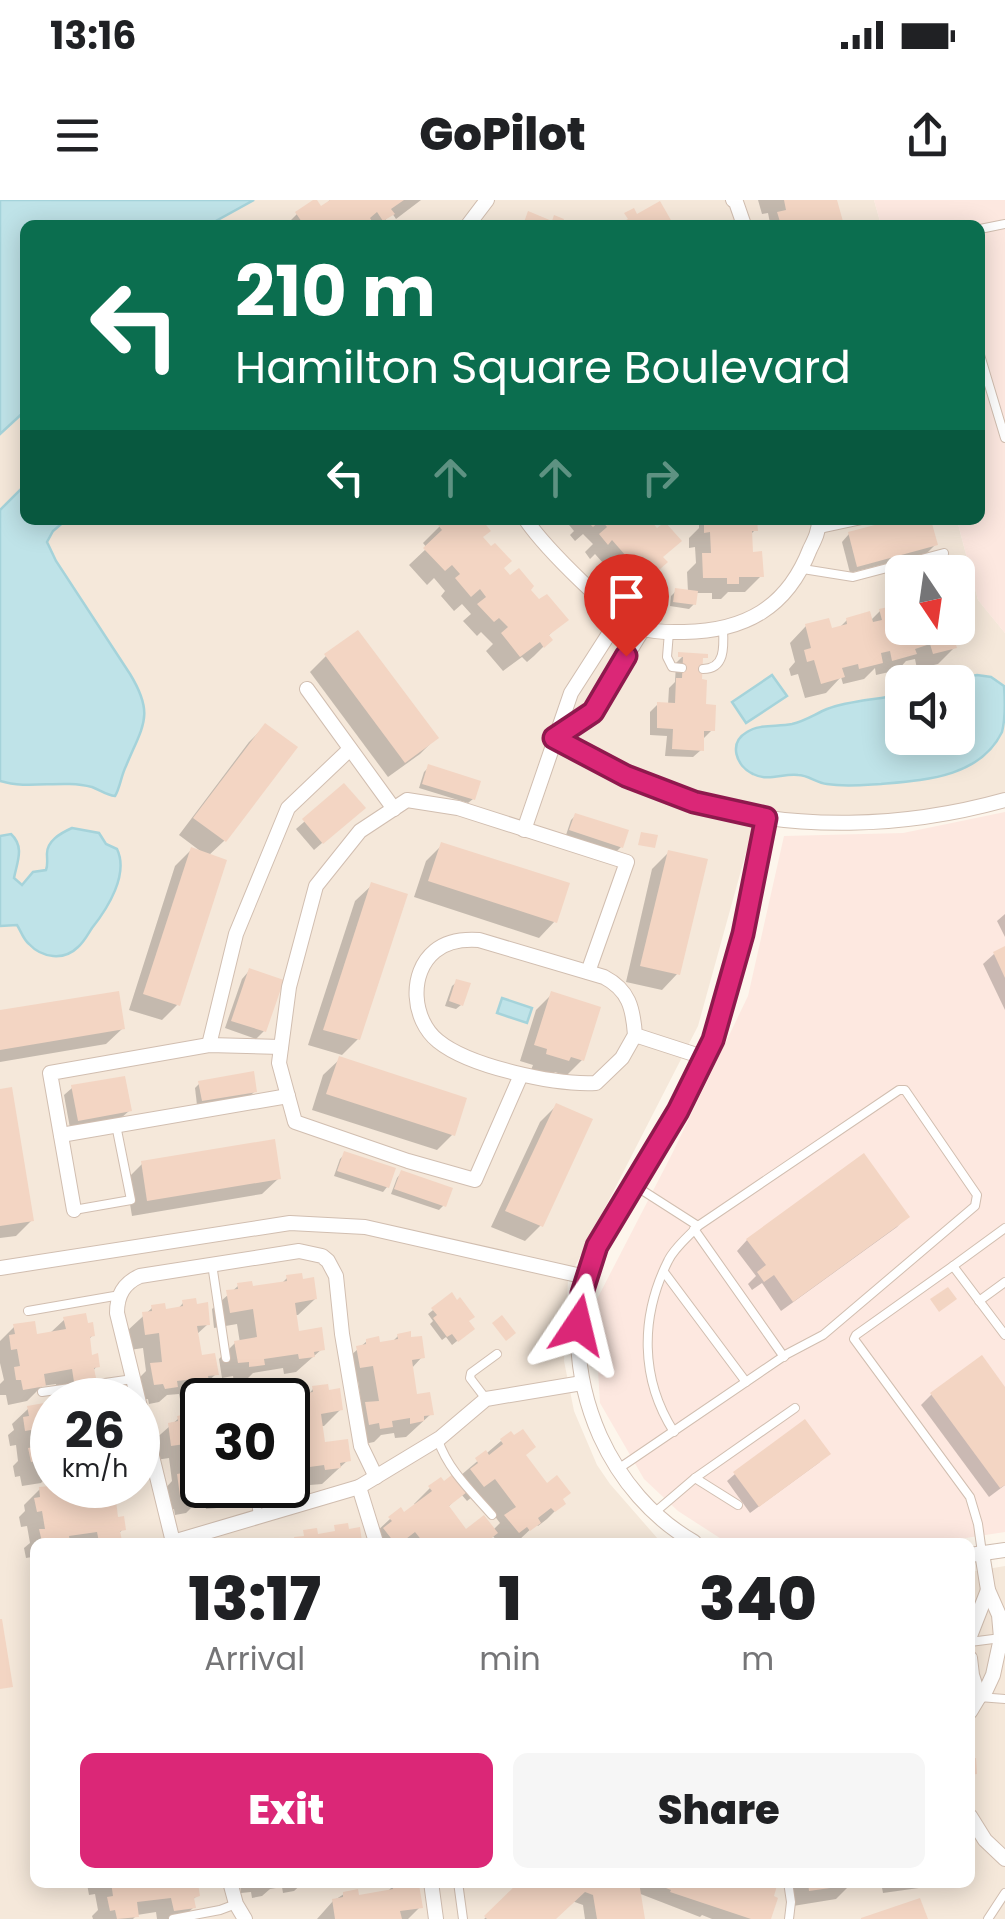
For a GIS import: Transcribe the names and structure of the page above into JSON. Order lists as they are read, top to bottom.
{
  "north": "bottom",
  "page": {
    "status": "13:16",
    "header": "GoPilot",
    "turn": ["210 m", "Hamilton Square Boulevard"],
    "speed": "26 km/h",
    "limit": "30",
    "eta": [
      "13:17",
      "Arrival",
      "1",
      "min",
      "340",
      "m"
    ],
    "buttons": ["Exit", "Share"]
  }
}
